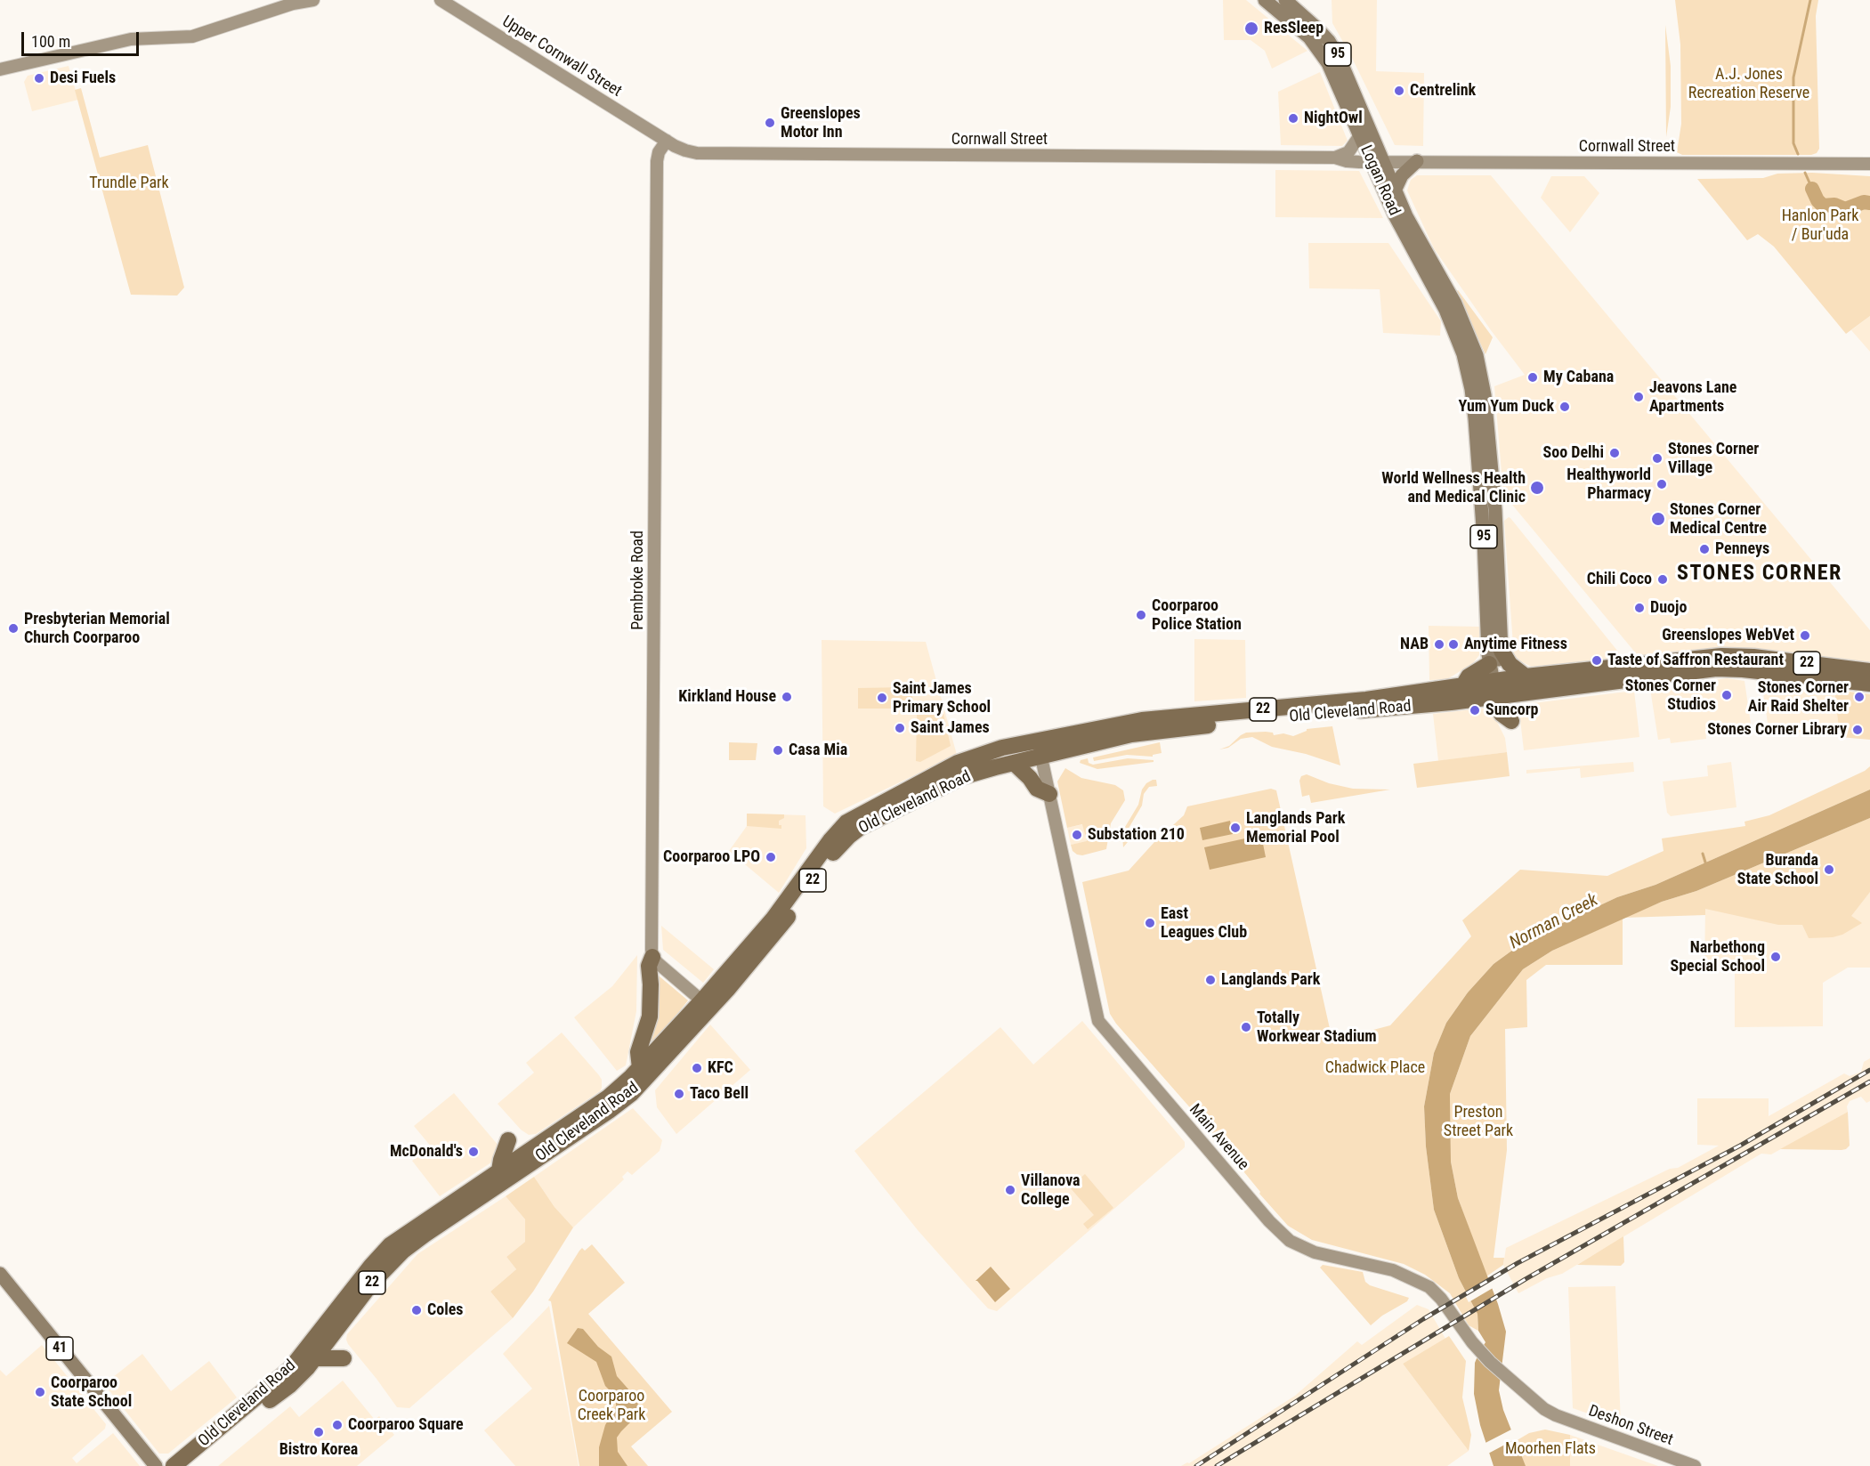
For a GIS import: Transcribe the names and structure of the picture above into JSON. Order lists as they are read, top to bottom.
{
  "streets": {
    "highway": ["22", "Old Cleveland Road"],
    "main road": ["95", "Logan Road", "41"],
    "street": [
      "Upper Cornwall Street",
      "Cornwall Street",
      "Pembroke Road",
      "Main Avenue",
      "Deshon Street"
    ]
  },
  "crossings": [
    ["95", "Logan Road"],
    ["95", "Old Cleveland Road"],
    ["Upper Cornwall Street", "Cornwall Street"],
    ["Upper Cornwall Street", "Pembroke Road"],
    ["Cornwall Street", "Logan Road"],
    ["Cornwall Street", "Pembroke Road"],
    ["Old Cleveland Road", "Main Avenue"],
    ["Main Avenue", "Deshon Street"]
  ],
  "districts": ["STONES CORNER"],
  "water": ["Norman Creek"],
  "parks": [
    "A.J. Jones Recreation Reserve",
    "Trundle Park",
    "Hanlon Park / Bur'uda",
    "Chadwick Place",
    "Preston Street Park",
    "Coorparoo Creek Park",
    "Moorhen Flats"
  ],
  "places": [
    "ResSleep",
    "Desi Fuels",
    "Centrelink",
    "NightOwl",
    "Greenslopes Motor Inn",
    "My Cabana",
    "Jeavons Lane Apartments",
    "Yum Yum Duck",
    "Soo Delhi",
    "Stones Corner Village",
    "Healthyworld Pharmacy",
    "World Wellness Health and Medical Clinic",
    "Stones Corner Medical Centre",
    "Penneys",
    "Chili Coco",
    "Duojo",
    "Coorparoo Police Station",
    "Presbyterian Memorial Church Coorparoo",
    "Greenslopes WebVet",
    "NAB",
    "Anytime Fitness",
    "Taste of Saffron Restaurant",
    "Stones Corner Studios",
    "Kirkland House",
    "Stones Corner Air Raid Shelter",
    "Saint James Primary School",
    "Suncorp",
    "Saint James",
    "Stones Corner Library",
    "Casa Mia",
    "Langlands Park Memorial Pool",
    "Substation 210",
    "Coorparoo LPO",
    "Buranda State School",
    "East Leagues Club",
    "Narbethong Special School",
    "Langlands Park",
    "Totally Workwear Stadium",
    "KFC",
    "Taco Bell",
    "McDonald's",
    "Villanova College",
    "Coles",
    "Coorparoo State School",
    "Coorparoo Square",
    "Bistro Korea"
  ],
  "scale_bar": "100 m"
}
